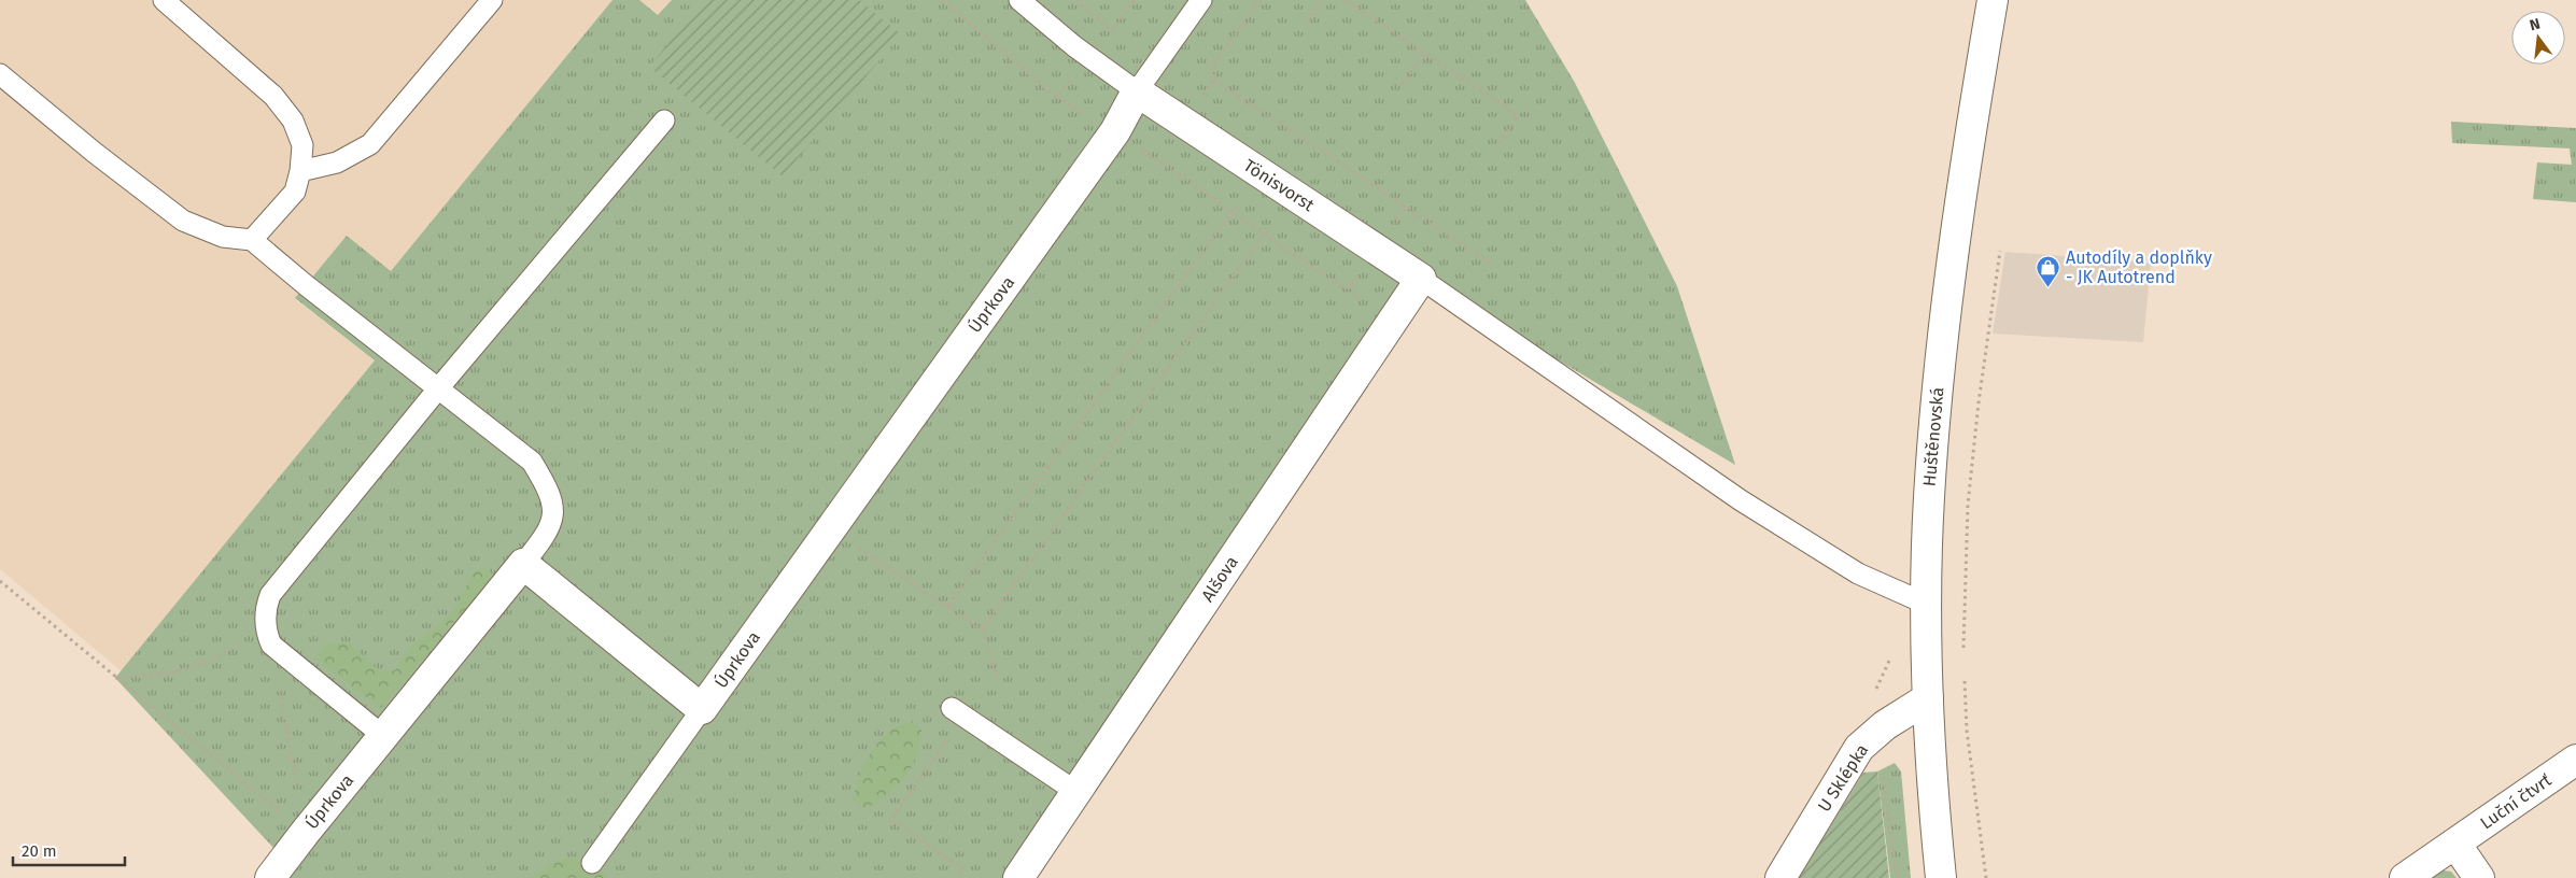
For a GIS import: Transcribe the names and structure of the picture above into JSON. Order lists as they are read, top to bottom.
{
  "streets": {
    "street": [
      "Tönisvorst",
      "Úprkova",
      "Huštěnovská",
      "Alšova",
      "U Sklépka",
      "Luční čtvrť"
    ]
  },
  "crossings": [
    ["Tönisvorst", "Úprkova"],
    ["Tönisvorst", "Alšova"],
    ["Huštěnovská", "U Sklépka"]
  ],
  "places": {
    "shop": ["Autodíly a doplňky - JK Autotrend"]
  },
  "scale_bar": "20 m",
  "north": "top"
}
